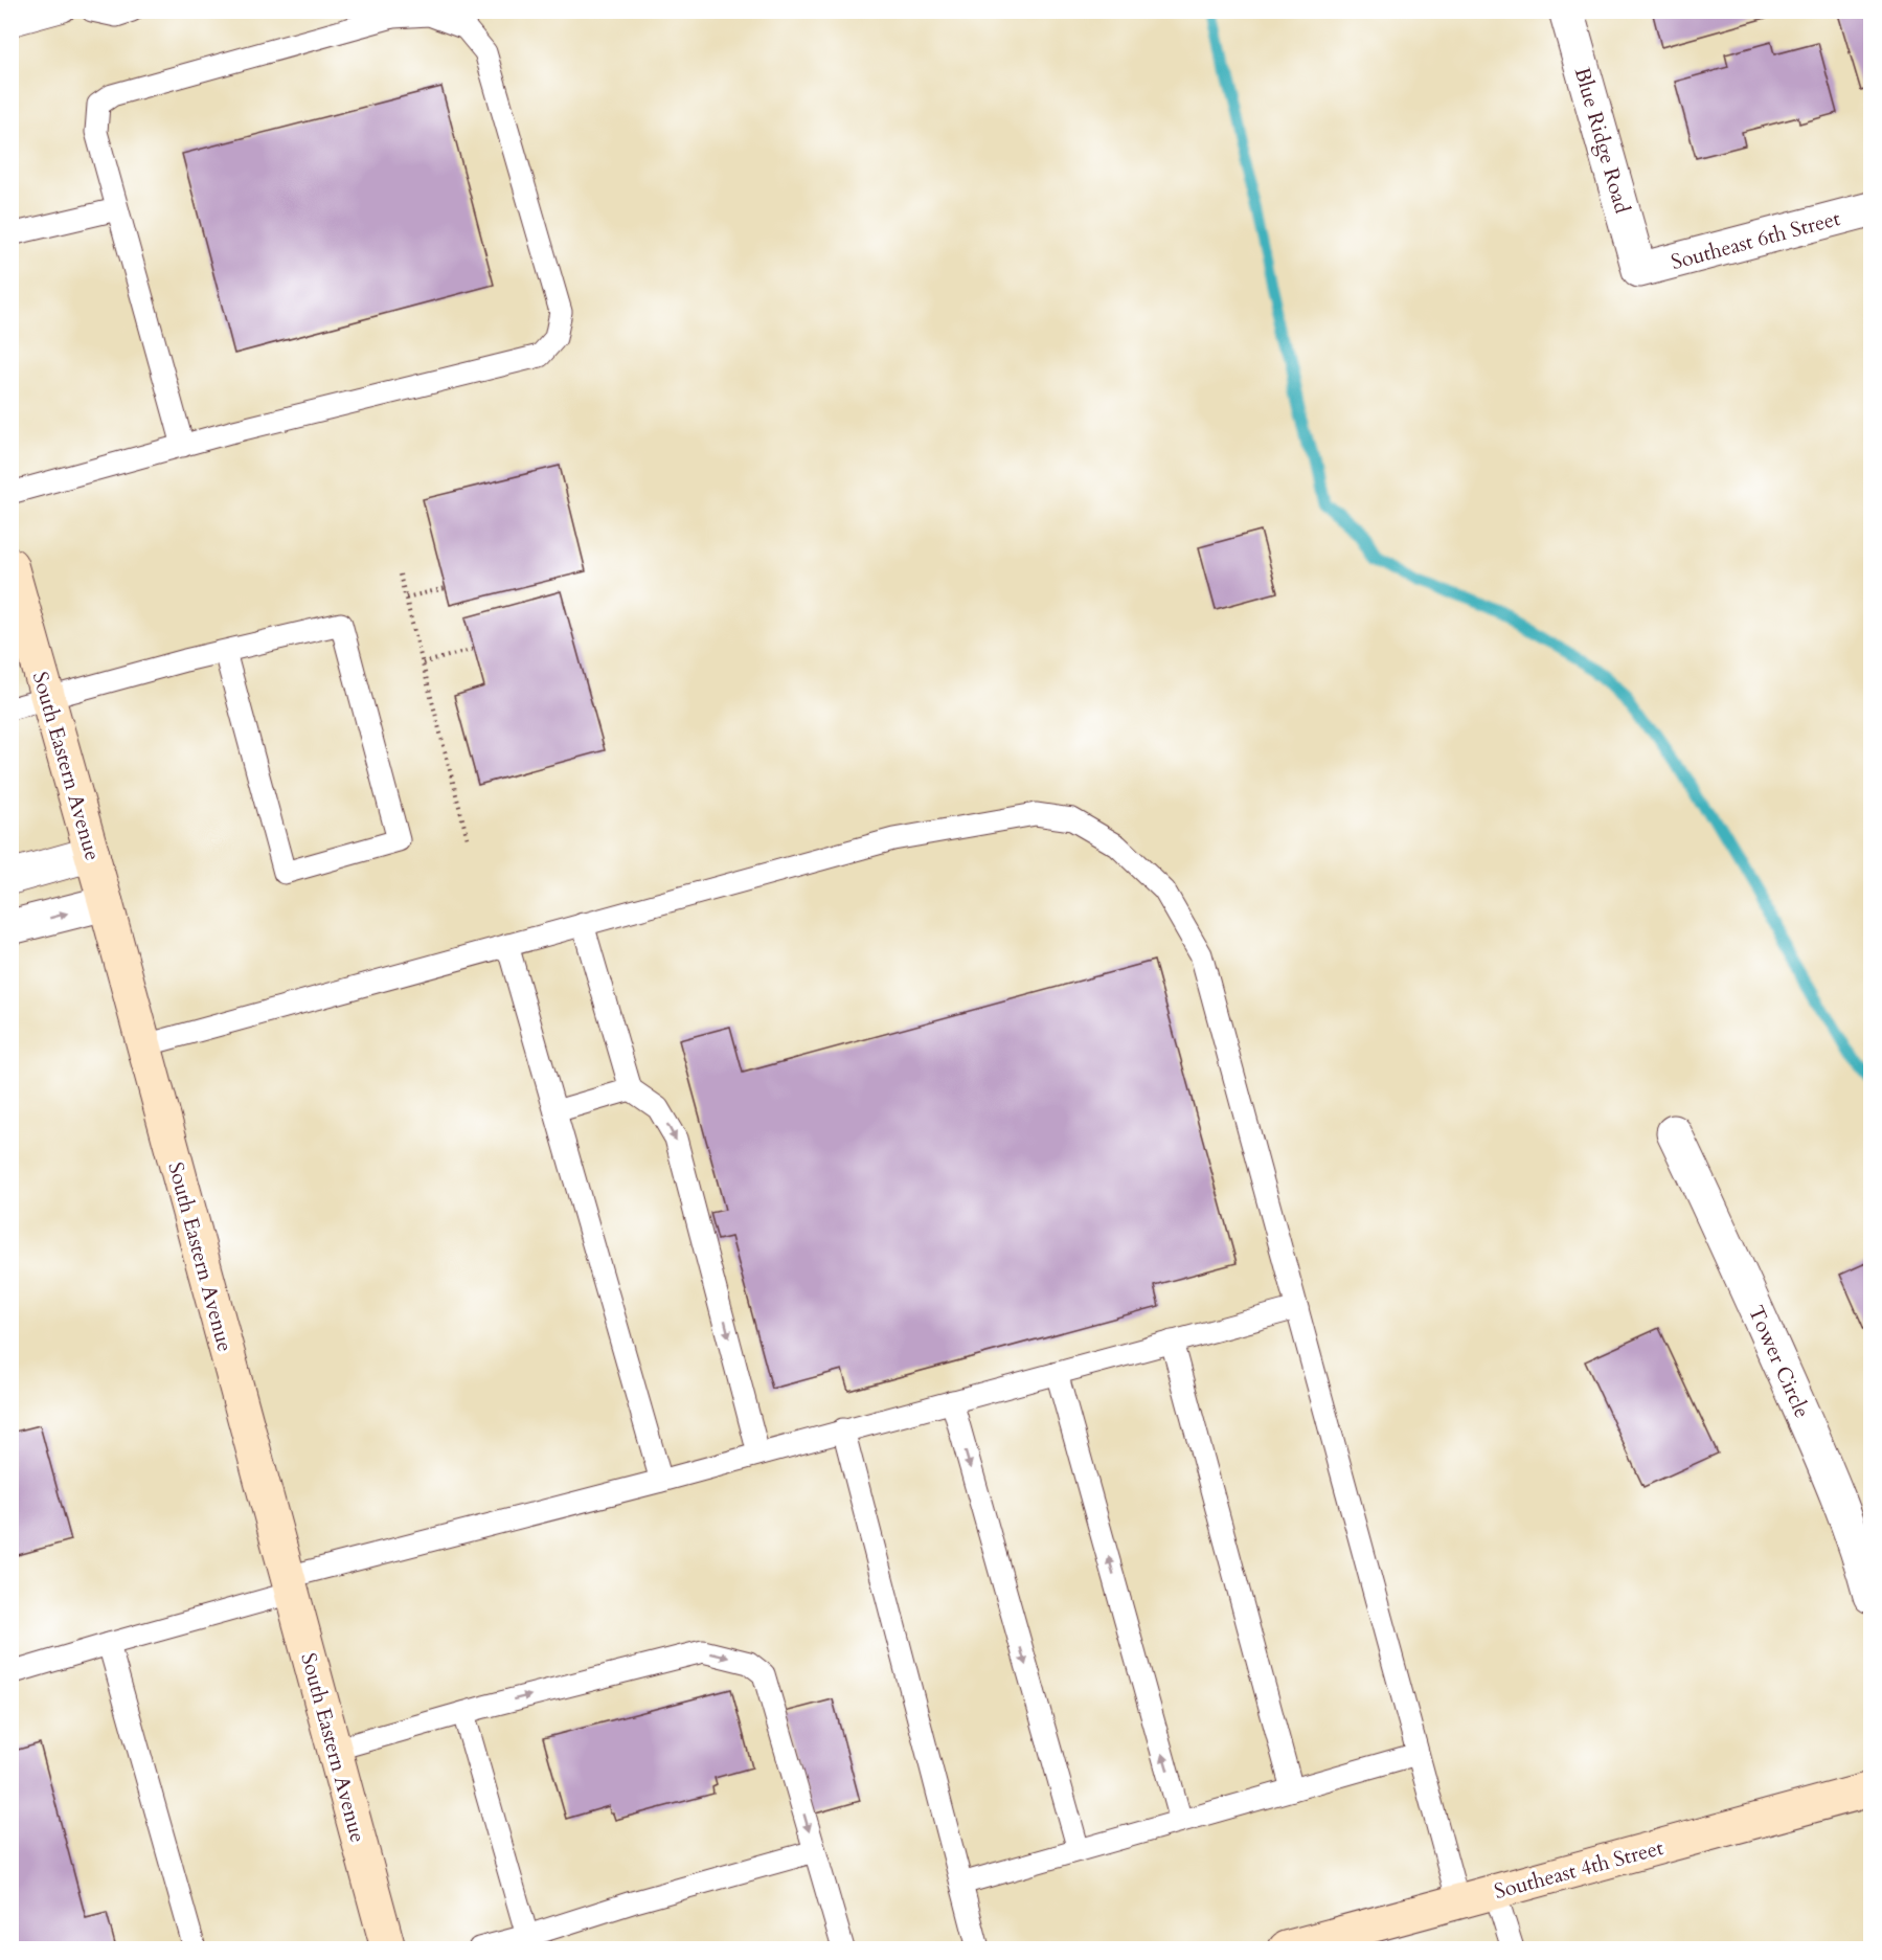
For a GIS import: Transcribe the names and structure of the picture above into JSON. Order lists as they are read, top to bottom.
{
  "streets": {
    "main road": ["South Eastern Avenue", "Southeast 4th Street"],
    "street": ["Blue Ridge Road", "Southeast 6th Street", "Tower Circle"]
  },
  "crossings": [
    ["Blue Ridge Road", "Southeast 6th Street"]
  ]
}
